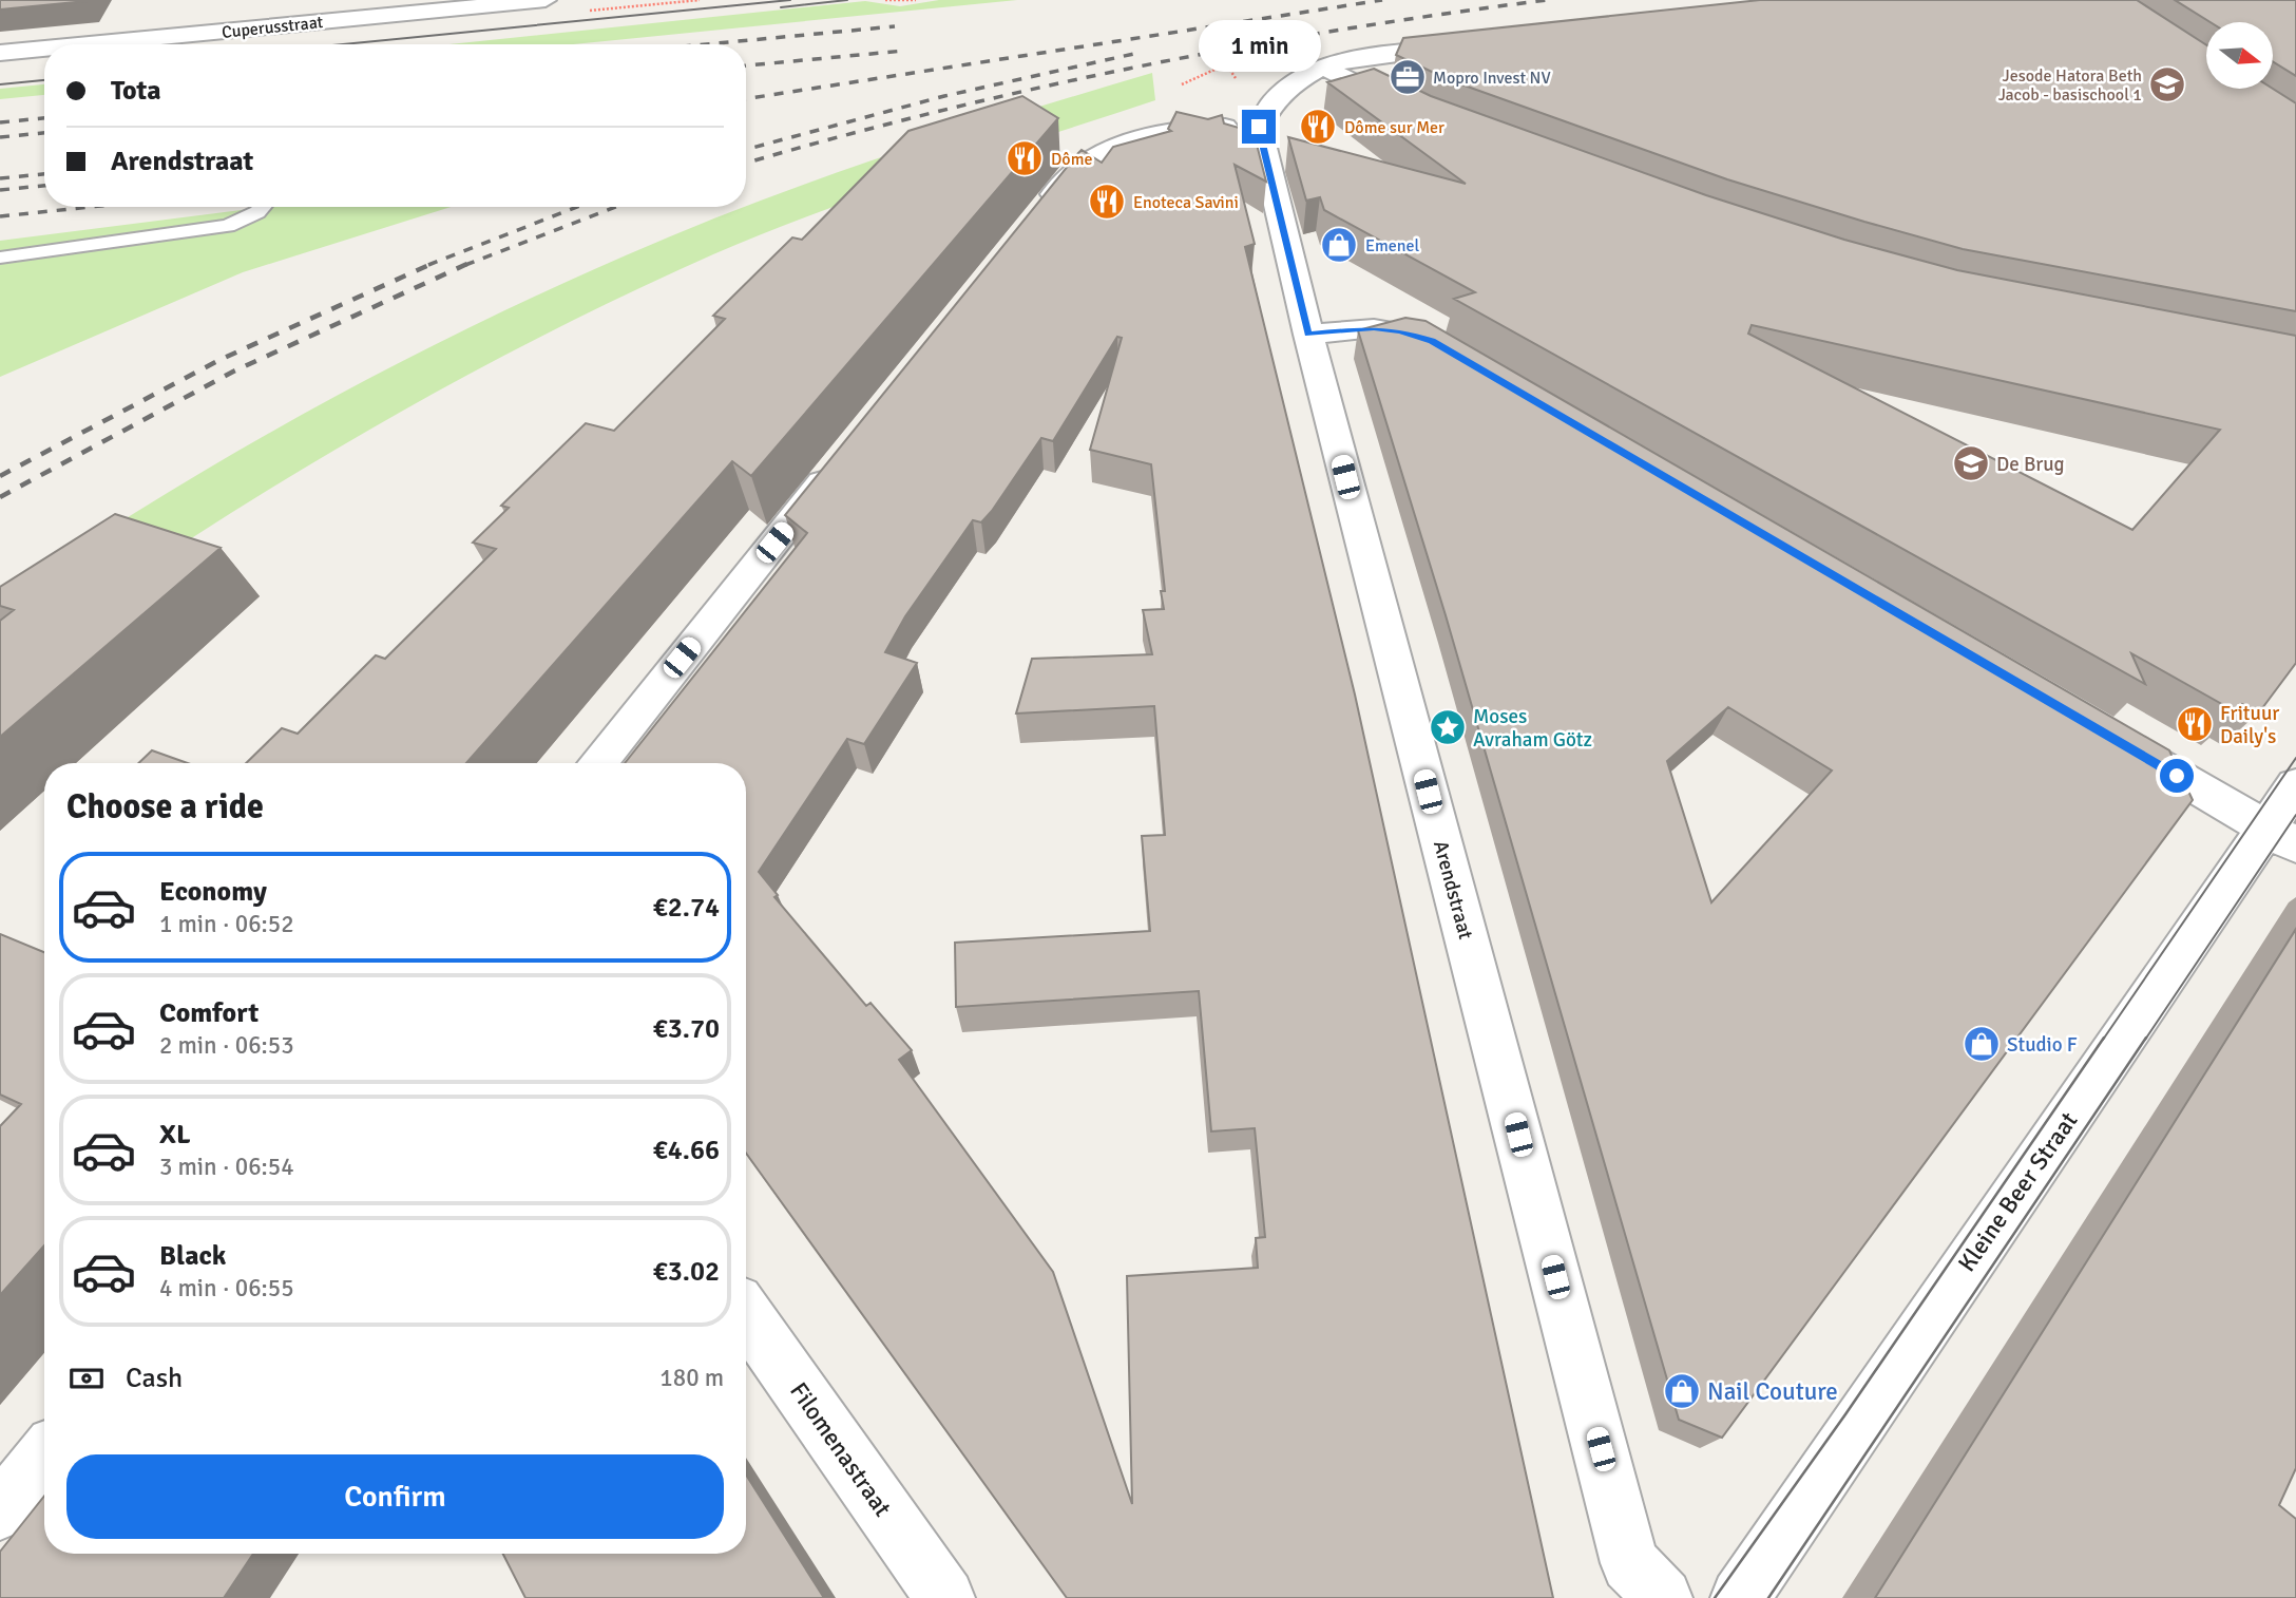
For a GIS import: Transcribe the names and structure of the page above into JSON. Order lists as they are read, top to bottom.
{
  "streets": {
    "street": [
      "Cuperusstraat",
      "Arendstraat",
      "Kleine Beer Straat",
      "Filomenastraat"
    ]
  },
  "places": {
    "office": ["Mopro Invest NV"],
    "school or university": ["Jesode Hatora Beth Jacob - basischool 1", "De Brug"],
    "restaurant": [
      "Dôme sur Mer",
      "Dôme",
      "Enoteca Savini",
      "Frituur Daily's"
    ],
    "shop": ["Emenel", "Studio F", "Nail Couture"],
    "place": ["Moses Avraham Götz"]
  },
  "north": "right",
  "page": {
    "bubble": "1 min",
    "banner": ["Tota", "Arendstraat"],
    "heading": "Choose a ride",
    "list": [
      {
        "name": "Economy",
        "note": "1 min · 06:52",
        "value": "€2.74"
      },
      {
        "name": "Comfort",
        "note": "2 min · 06:53",
        "value": "€3.70"
      },
      {
        "name": "XL",
        "note": "3 min · 06:54",
        "value": "€4.66"
      },
      {
        "name": "Black",
        "note": "4 min · 06:55",
        "value": "€3.02"
      }
    ],
    "pay": ["Cash", "180 m"],
    "buttons": "Confirm"
  }
}
